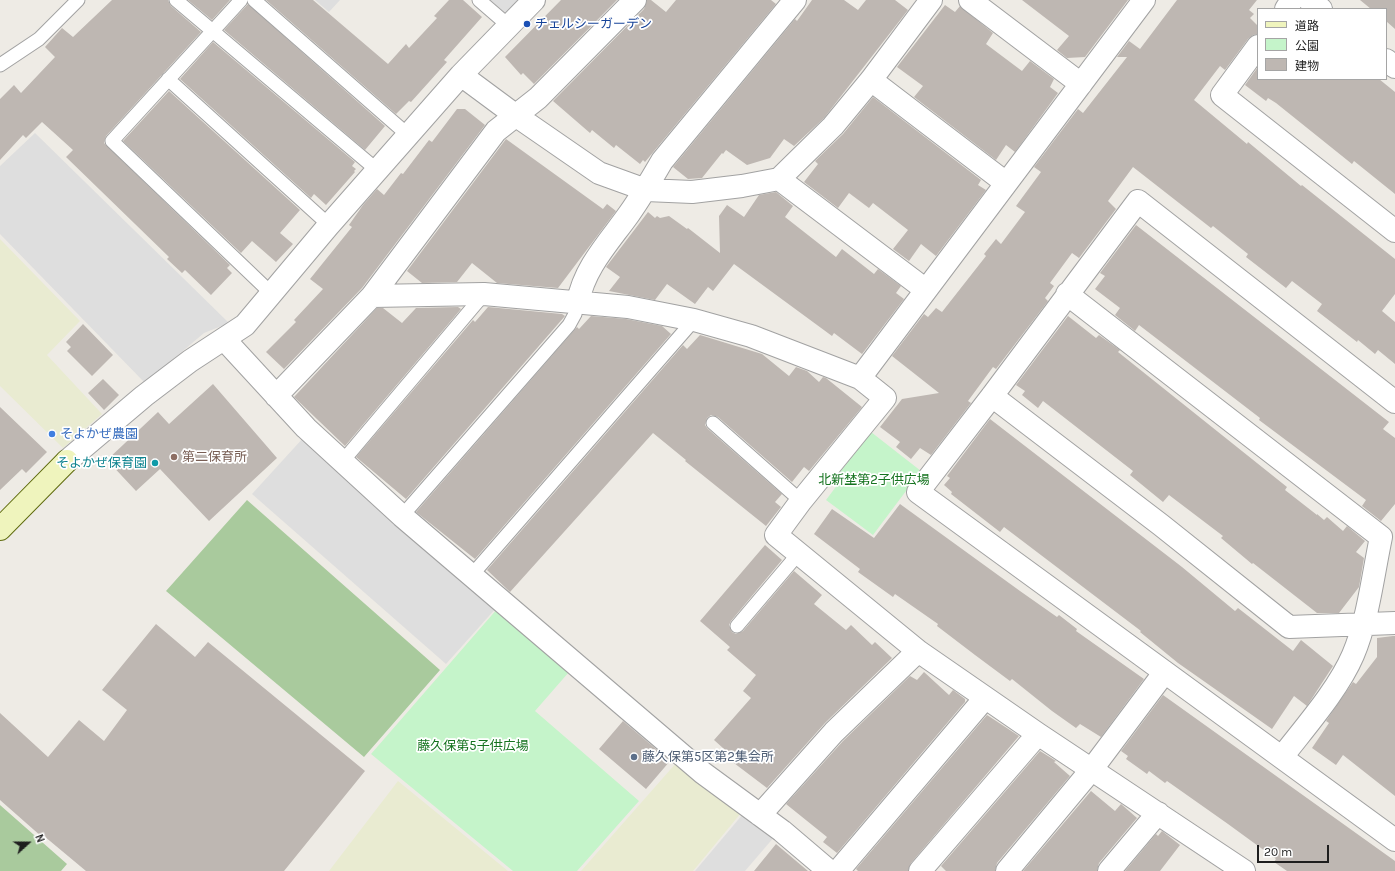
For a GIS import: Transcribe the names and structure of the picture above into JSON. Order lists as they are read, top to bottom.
{
  "parks": ["北新埜第2子供広場", "藤久保第5子供広場"],
  "places": [
    "チェルシーガーデン",
    "そよかぜ農園",
    "第二保育所",
    "そよかぜ保育園",
    "藤久保第5区第2集会所"
  ],
  "legend": ["道路", "公園", "建物"],
  "scale_bar": "20 m",
  "north": "right"
}
